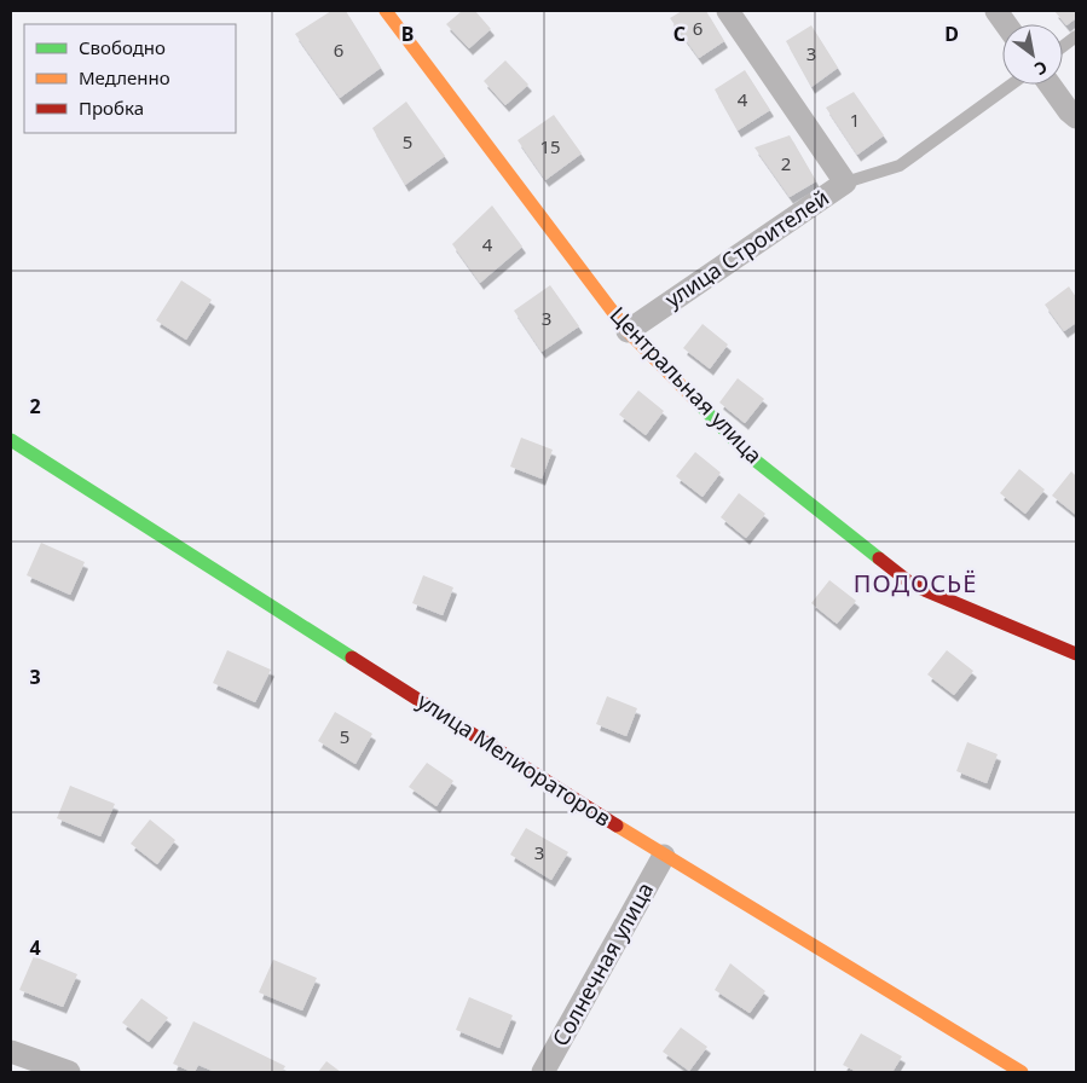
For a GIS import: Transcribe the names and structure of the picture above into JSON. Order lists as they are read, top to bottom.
{
  "streets": {
    "street": [
      "улица Строителей",
      "Центральная улица",
      "улица Мелиораторов",
      "Солнечная улица"
    ]
  },
  "crossings": [
    ["улица Строителей", "Центральная улица"],
    ["улица Мелиораторов", "Солнечная улица"]
  ],
  "districts": ["ПОДОСЬЁ"],
  "house_numbers": [
    "6",
    "6",
    "3",
    "4",
    "1",
    "5",
    "15",
    "2",
    "4",
    "3",
    "5",
    "3"
  ],
  "legend": ["Свободно", "Медленно", "Пробка"],
  "north": "bottom right",
  "grid": {
    "columns": ["B", "C", "D"],
    "rows": ["2", "3", "4"]
  }
}
